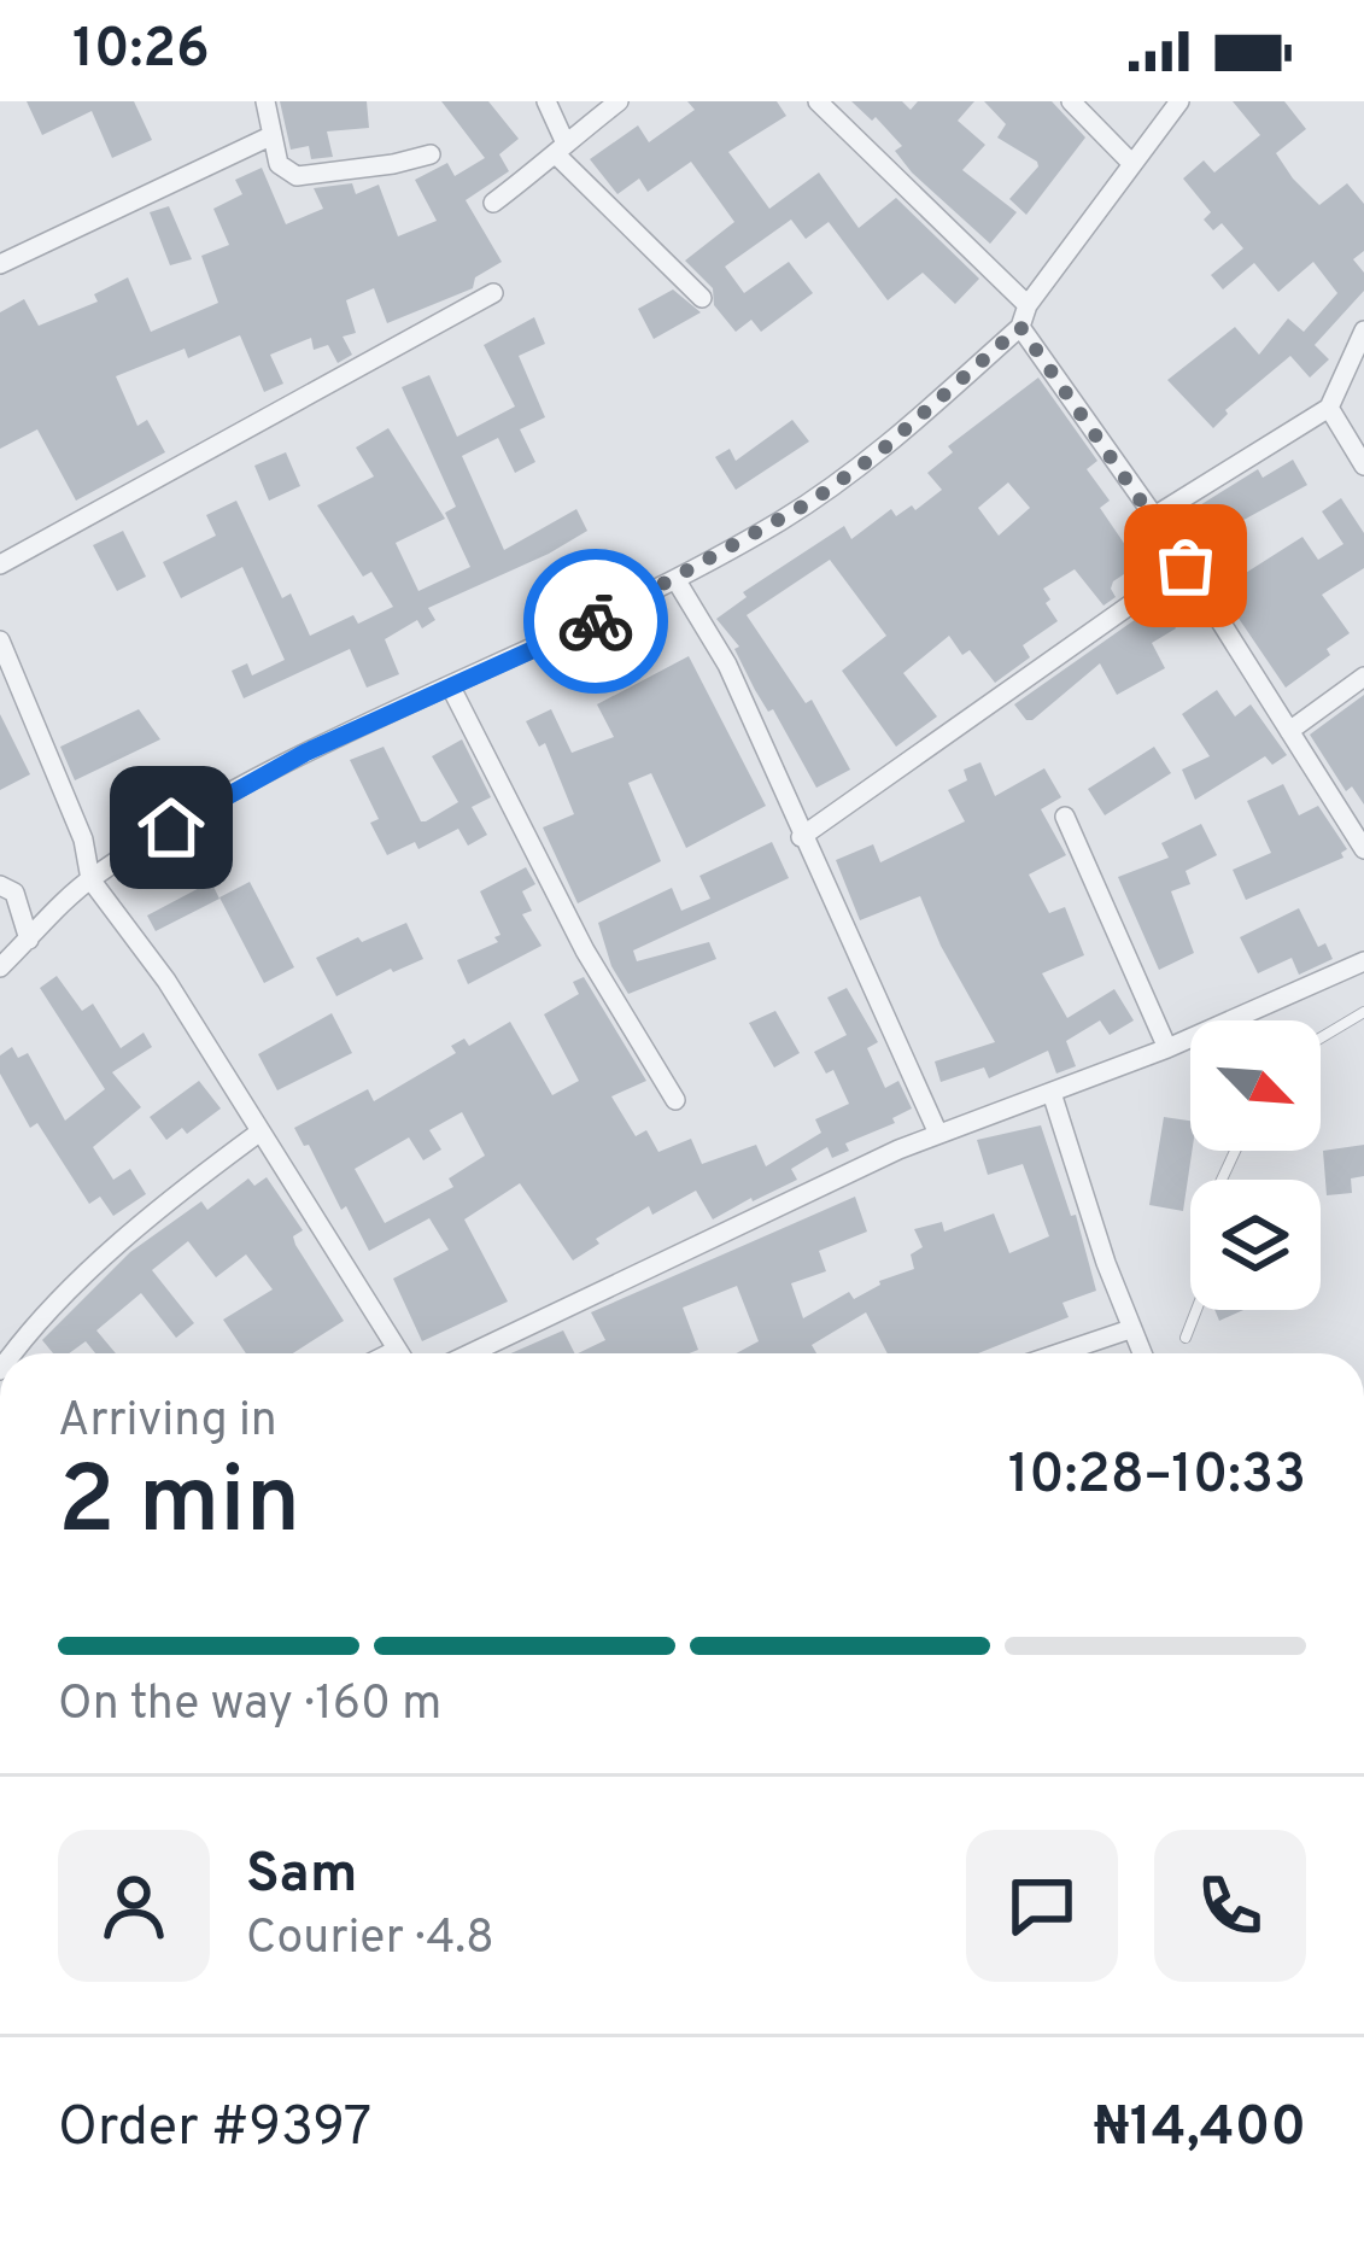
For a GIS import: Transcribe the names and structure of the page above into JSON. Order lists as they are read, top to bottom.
{
  "north": "bottom right",
  "page": {
    "status": "10:26",
    "heading": ["2 min", "Arriving in", "10:28–10:33"],
    "panel": [
      "Sam",
      "Courier · 4.8",
      "Order #9397",
      "₦14,400"
    ],
    "bar": "On the way · 160 m"
  }
}
